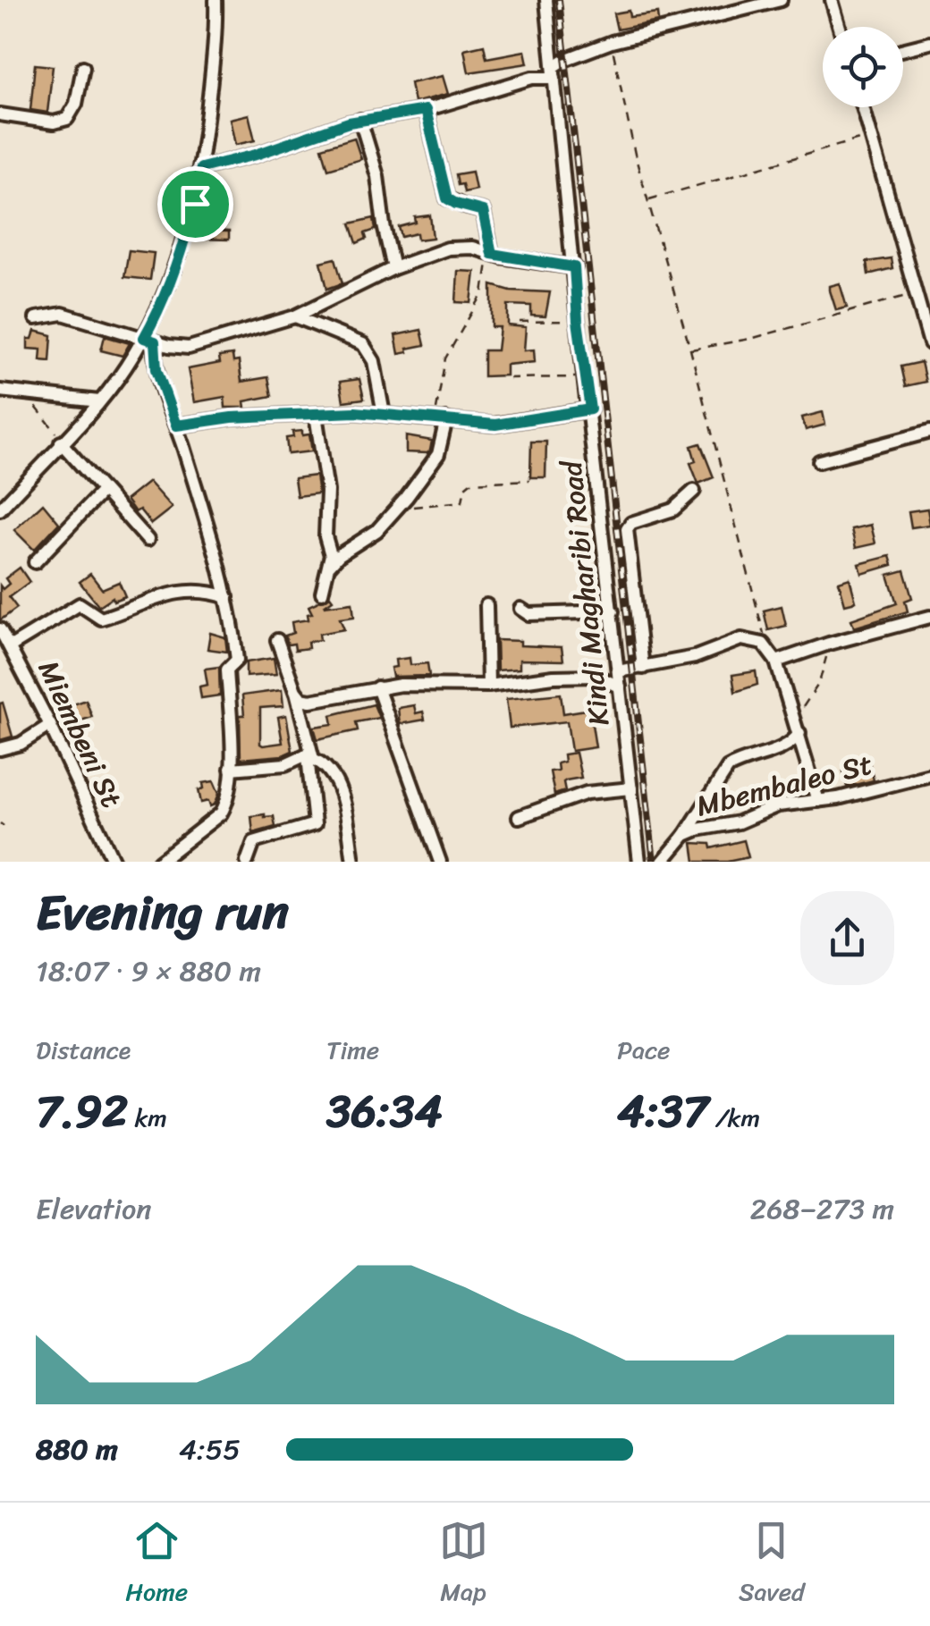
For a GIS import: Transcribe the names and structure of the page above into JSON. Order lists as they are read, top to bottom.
{
  "streets": {
    "street": ["Kindi Magharibi Road", "Miembeni St", "Mbembaleo St"]
  },
  "page": {
    "heading": ["Evening run", "18:07 · 9 × 880 m"],
    "stats": [
      ["Distance", "7.92 km"],
      ["Time", "36:34"],
      ["Pace", "4:37 /km"]
    ],
    "chart": ["Elevation", "268–273 m"],
    "list": [
      {
        "name": "880 m",
        "note": "4:55"
      }
    ],
    "tabs": ["Home", "Map", "Saved"]
  }
}
